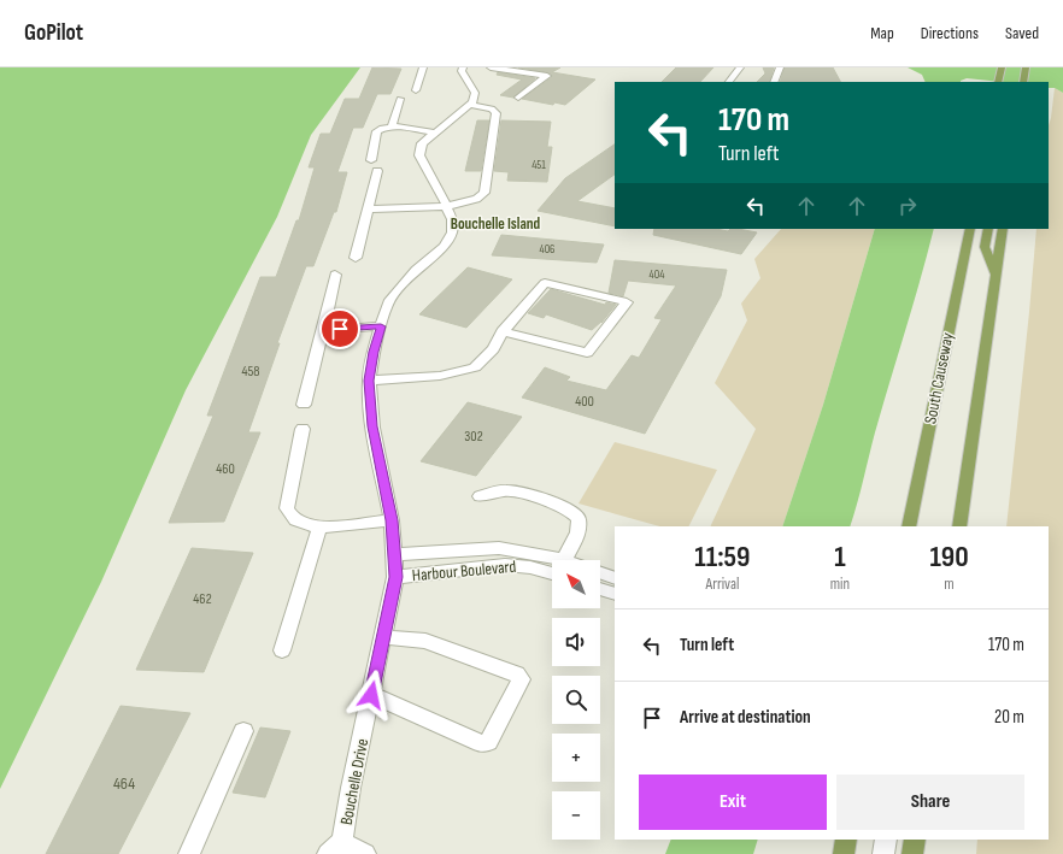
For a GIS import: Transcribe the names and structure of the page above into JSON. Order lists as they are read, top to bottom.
{
  "streets": {
    "main road": ["South Causeway"],
    "street": ["Harbour Boulevard", "Bouchelle Drive"]
  },
  "crossings": [
    ["Harbour Boulevard", "Bouchelle Drive"]
  ],
  "districts": ["Bouchelle Island"],
  "house_numbers": [
    "451",
    "406",
    "404",
    "458",
    "400",
    "302",
    "460",
    "462",
    "464"
  ],
  "north": "top left",
  "page": {
    "header": "GoPilot",
    "nav": ["Map", "Directions", "Saved"],
    "turn": ["170 m", "Turn left"],
    "eta": [
      "11:59",
      "Arrival",
      "1",
      "min",
      "190",
      "m"
    ],
    "map_buttons": ["+", "−"],
    "list": [
      {
        "name": "Turn left",
        "value": "170 m"
      },
      {
        "name": "Arrive at destination",
        "value": "20 m"
      }
    ],
    "buttons": ["Exit", "Share"]
  }
}
